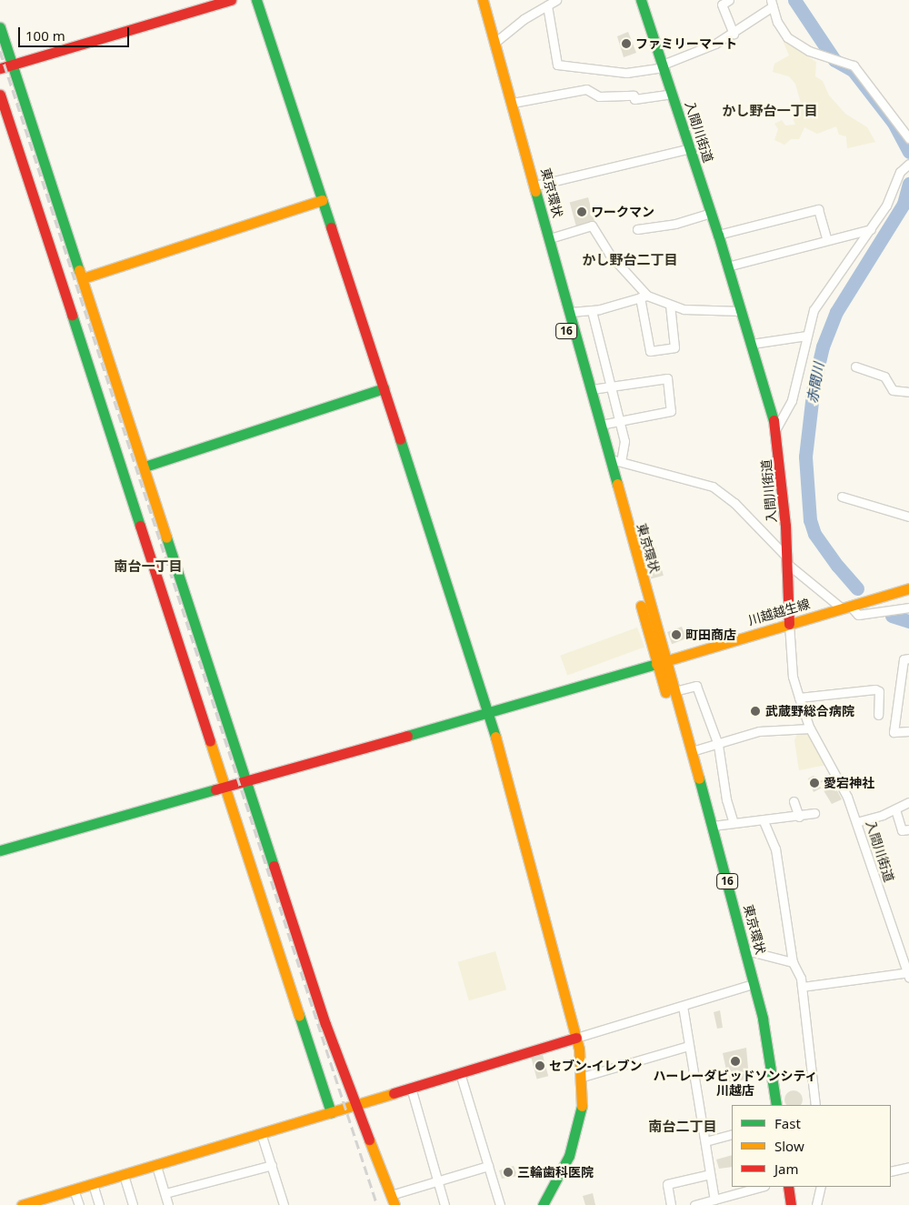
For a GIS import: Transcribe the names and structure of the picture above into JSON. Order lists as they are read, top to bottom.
{
  "streets": {
    "main road": [
      "入間川街道",
      "東京環状",
      "16",
      "川越越生線"
    ]
  },
  "crossings": [
    ["入間川街道", "川越越生線"],
    ["東京環状", "川越越生線"]
  ],
  "districts": [
    "かし野台一丁目",
    "かし野台二丁目",
    "南台一丁目",
    "南台二丁目"
  ],
  "water": ["赤間川"],
  "places": [
    "ファミリーマート",
    "ワークマン",
    "町田商店",
    "武蔵野総合病院",
    "愛宕神社",
    "ハーレーダビッドソンシティ 川越店",
    "セブン-イレブン",
    "三輪歯科医院"
  ],
  "legend": ["Fast", "Slow", "Jam"],
  "scale_bar": "100 m"
}
